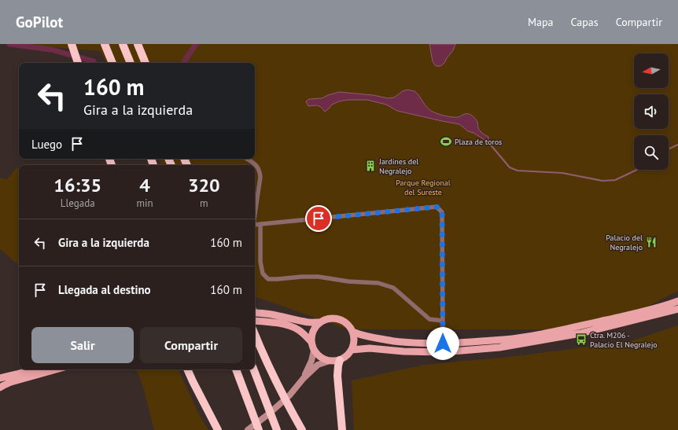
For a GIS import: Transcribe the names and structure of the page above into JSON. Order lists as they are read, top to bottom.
{
  "parks": ["Parque Regional del Sureste"],
  "places": {
    "sports": ["Plaza de toros"],
    "building": ["Jardines del Negralejo"],
    "restaurant": ["Palacio del Negralejo"],
    "bus stop": ["Ctra. M206 - Palacio El Negralejo"]
  },
  "north": "left",
  "page": {
    "header": "GoPilot",
    "nav": ["Mapa", "Capas", "Compartir"],
    "turn": ["160 m", "Gira a la izquierda"],
    "then": "Luego",
    "eta": [
      "16:35",
      "Llegada",
      "4",
      "min",
      "320",
      "m"
    ],
    "list": [
      {
        "name": "Gira a la izquierda",
        "value": "160 m"
      },
      {
        "name": "Llegada al destino",
        "value": "160 m"
      }
    ],
    "buttons": ["Salir", "Compartir"]
  }
}
